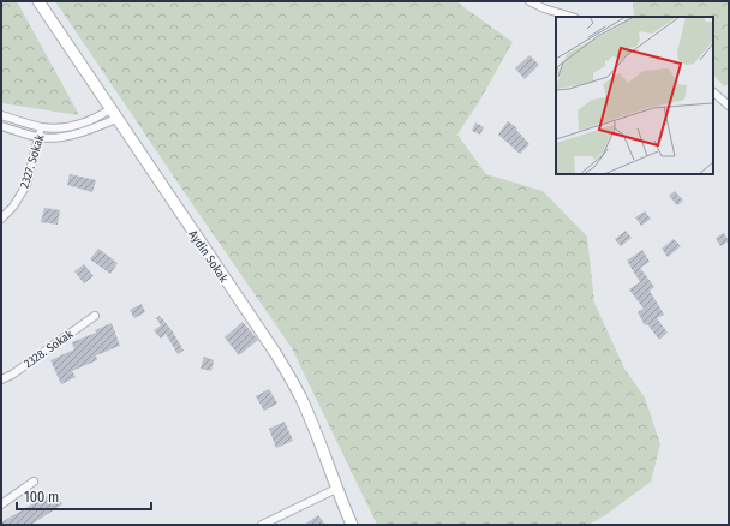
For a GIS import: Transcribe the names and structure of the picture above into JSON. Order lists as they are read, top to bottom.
{
  "streets": {
    "street": ["2327. Sokak", "Aydin Sokak", "2328. Sokak"]
  },
  "scale_bar": "100 m"
}
